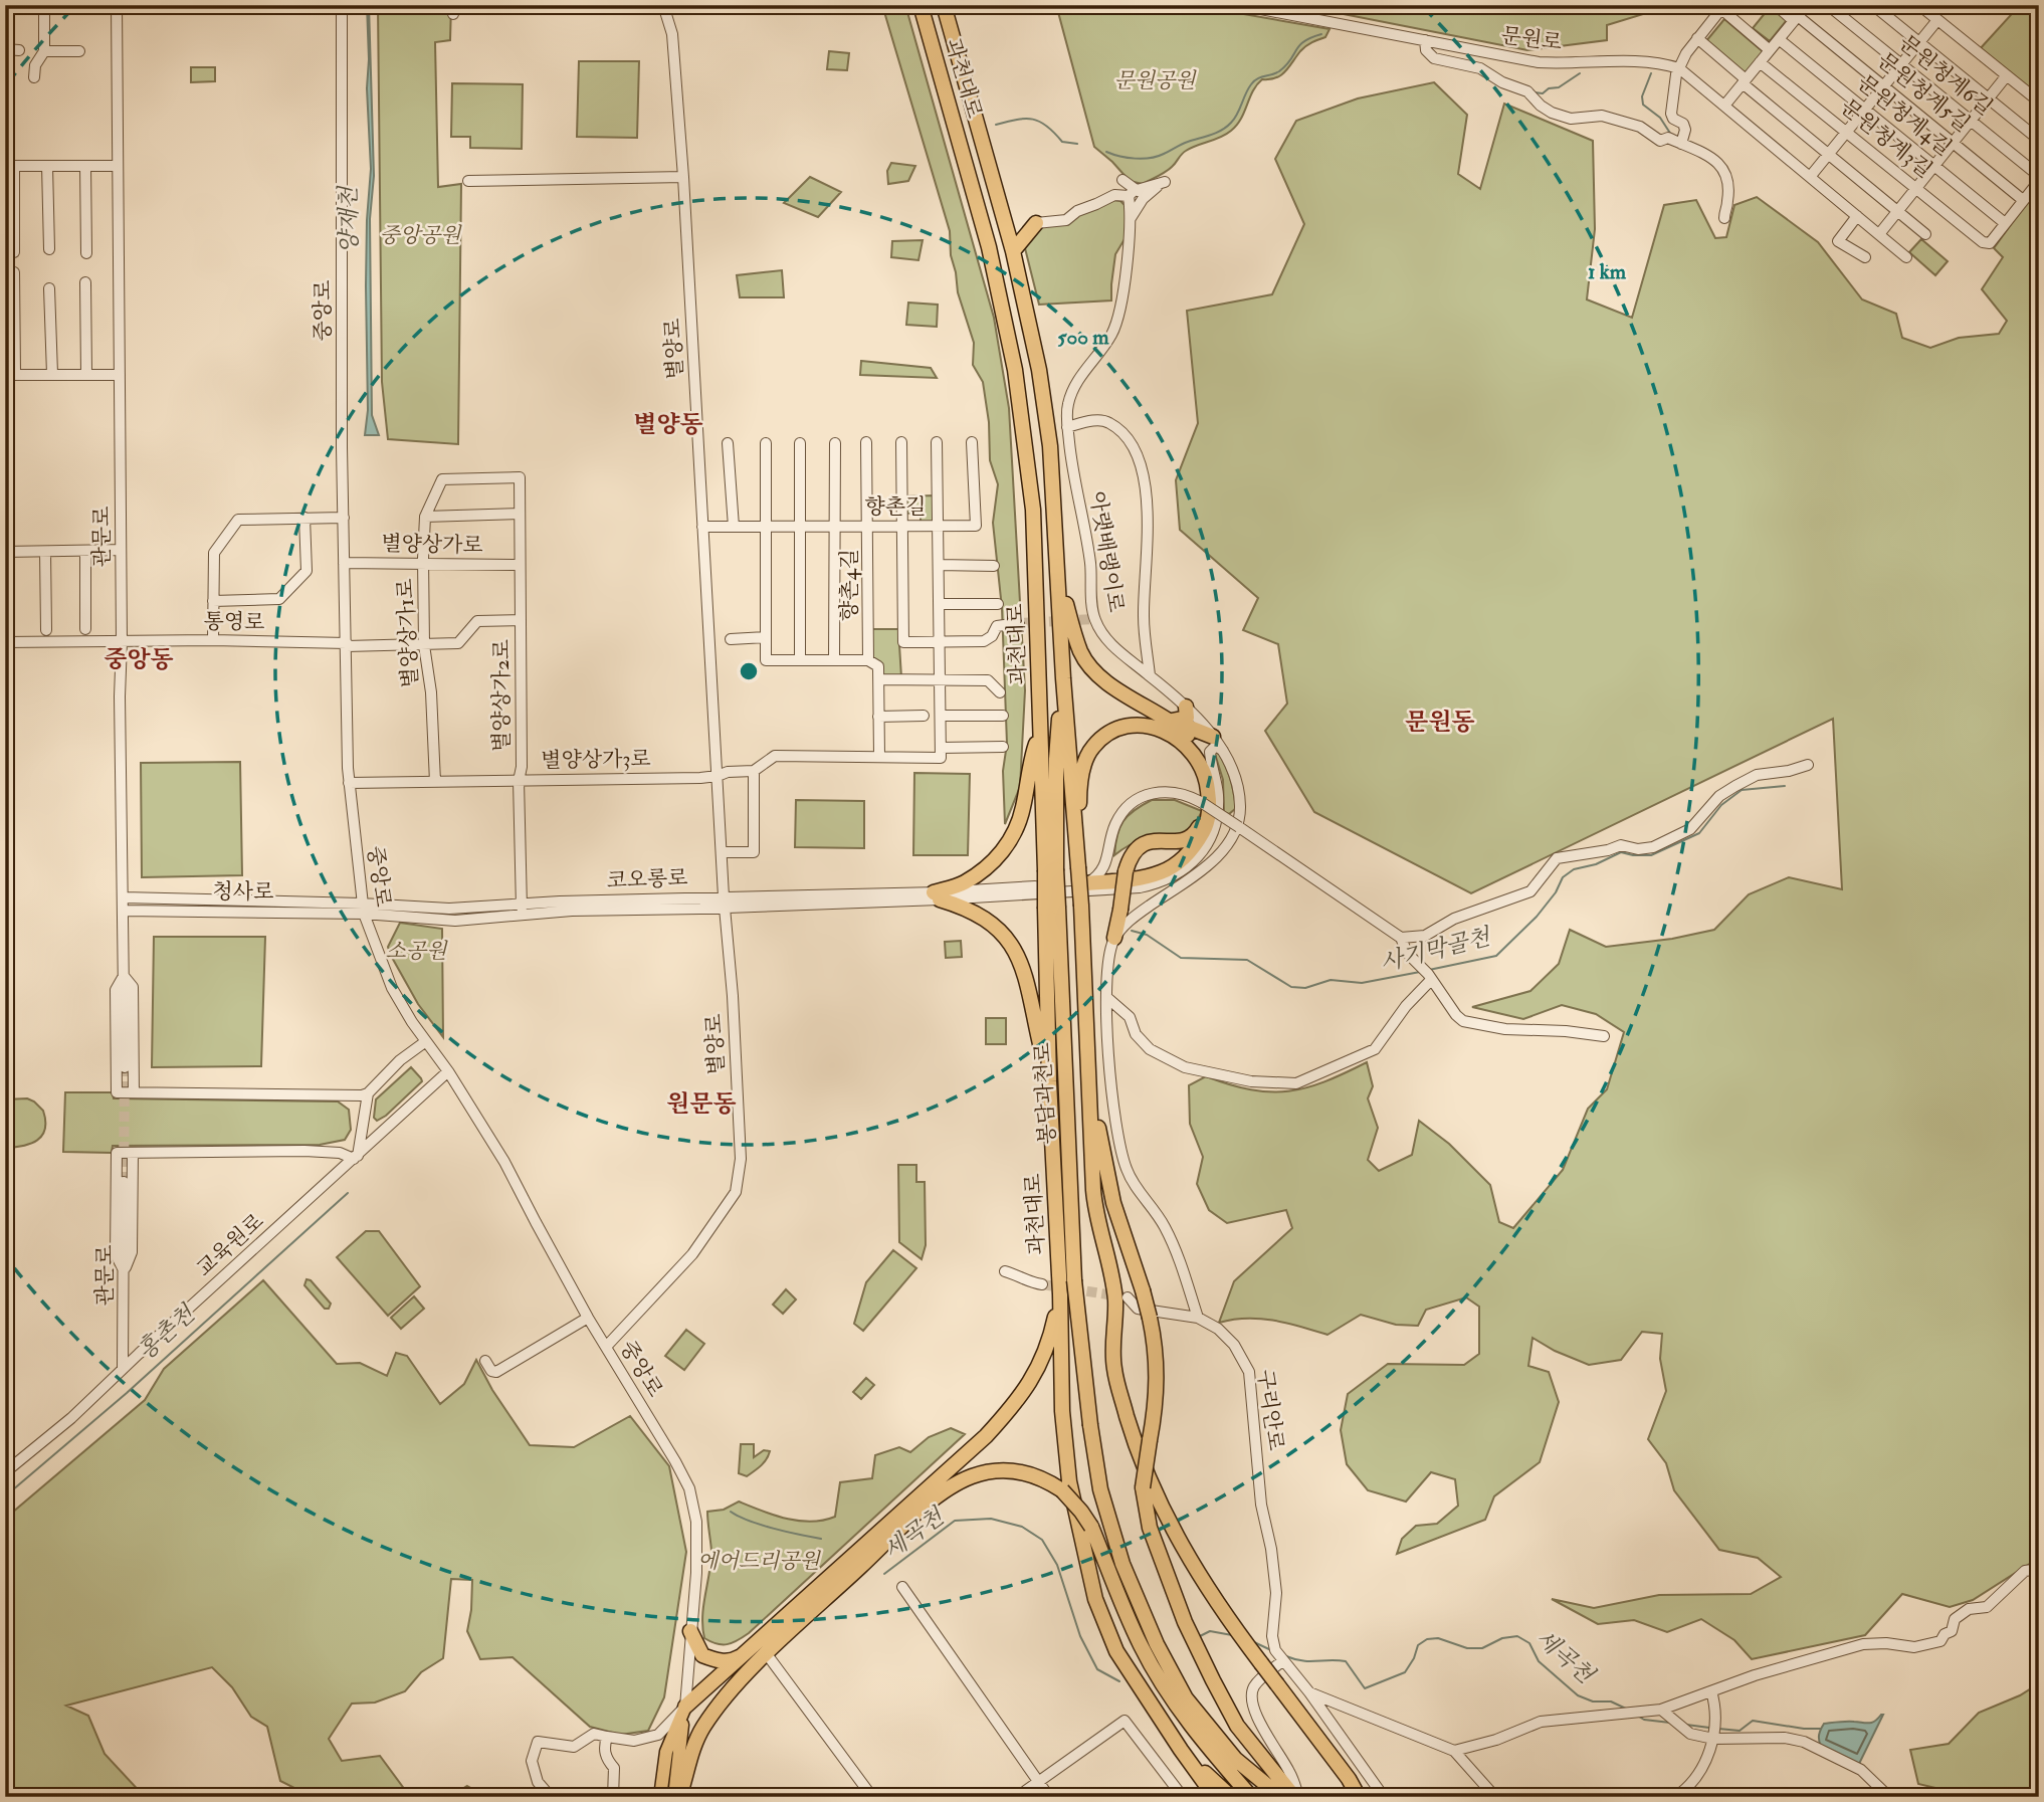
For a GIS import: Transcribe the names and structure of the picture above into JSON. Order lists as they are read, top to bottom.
{
  "streets": {
    "highway": ["과천대로", "봉담과천로"],
    "street": [
      "문원로",
      "문원청계6길",
      "문원청계5길",
      "문원청계4길",
      "문원청계3길",
      "중앙로",
      "별양로",
      "향촌길",
      "관문로",
      "별양상가로",
      "아랫배랭이로",
      "향촌4길",
      "통영로",
      "별양상가1로",
      "별양상가2로",
      "별양상가3로",
      "코오롱로",
      "청사로",
      "교육원로",
      "구리안로"
    ]
  },
  "crossings": [
    ["과천대로", "봉담과천로"],
    ["문원청계4길", "문원청계3길"],
    ["중앙로", "별양로"],
    ["중앙로", "별양상가로"],
    ["중앙로", "통영로"],
    ["중앙로", "별양상가3로"],
    ["중앙로", "청사로"],
    ["중앙로", "교육원로"],
    ["별양로", "향촌길"],
    ["별양로", "별양상가3로"],
    ["별양로", "코오롱로"],
    ["향촌길", "향촌4길"],
    ["관문로", "통영로"],
    ["관문로", "청사로"],
    ["관문로", "교육원로"],
    ["별양상가로", "별양상가1로"],
    ["별양상가로", "별양상가2로"],
    ["통영로", "별양상가1로"],
    ["통영로", "별양상가2로"],
    ["별양상가1로", "별양상가2로"],
    ["별양상가1로", "별양상가3로"],
    ["별양상가2로", "별양상가3로"],
    ["별양상가2로", "코오롱로"]
  ],
  "districts": [
    "별양동",
    "중앙동",
    "문원동",
    "원문동"
  ],
  "water": [
    "양재천",
    "사기막골천",
    "홍촌천",
    "세곡천"
  ],
  "parks": [
    "문원공원",
    "중앙공원",
    "소공원",
    "에어드리공원"
  ],
  "rings": ["1 km", "500 m"]
}
